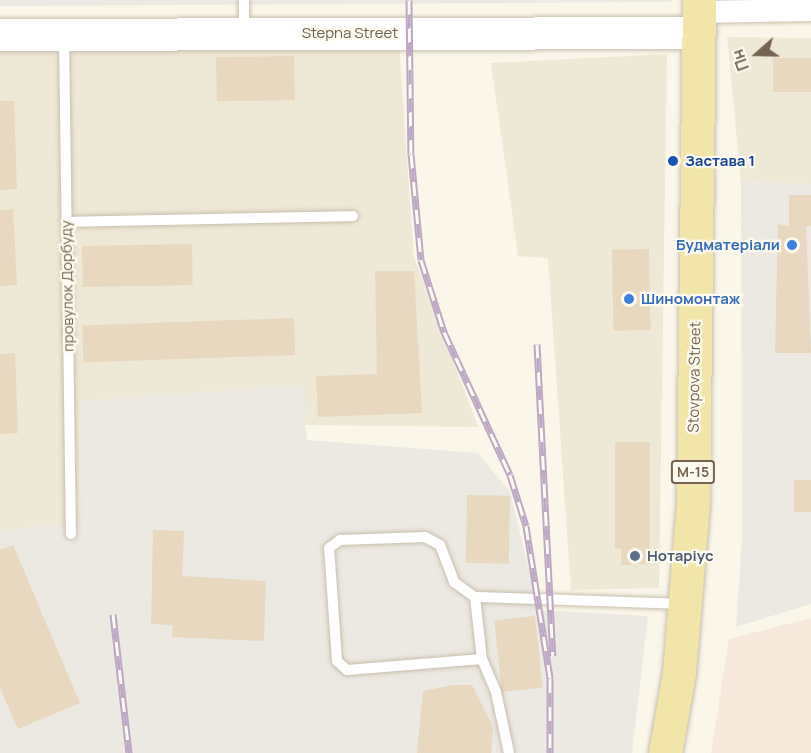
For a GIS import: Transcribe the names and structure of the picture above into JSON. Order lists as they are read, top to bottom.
{
  "streets": {
    "main road": ["Stepna Street", "Stovpova Street", "М-15"],
    "lane": ["провулок Дорбуду"]
  },
  "crossings": [
    ["Stepna Street", "провулок Дорбуду"],
    ["Stepna Street", "Stovpova Street"]
  ],
  "places": [
    "Застава 1",
    "Будматеріали",
    "Шиномонтаж",
    "Нотаріус"
  ],
  "north": "left"
}
